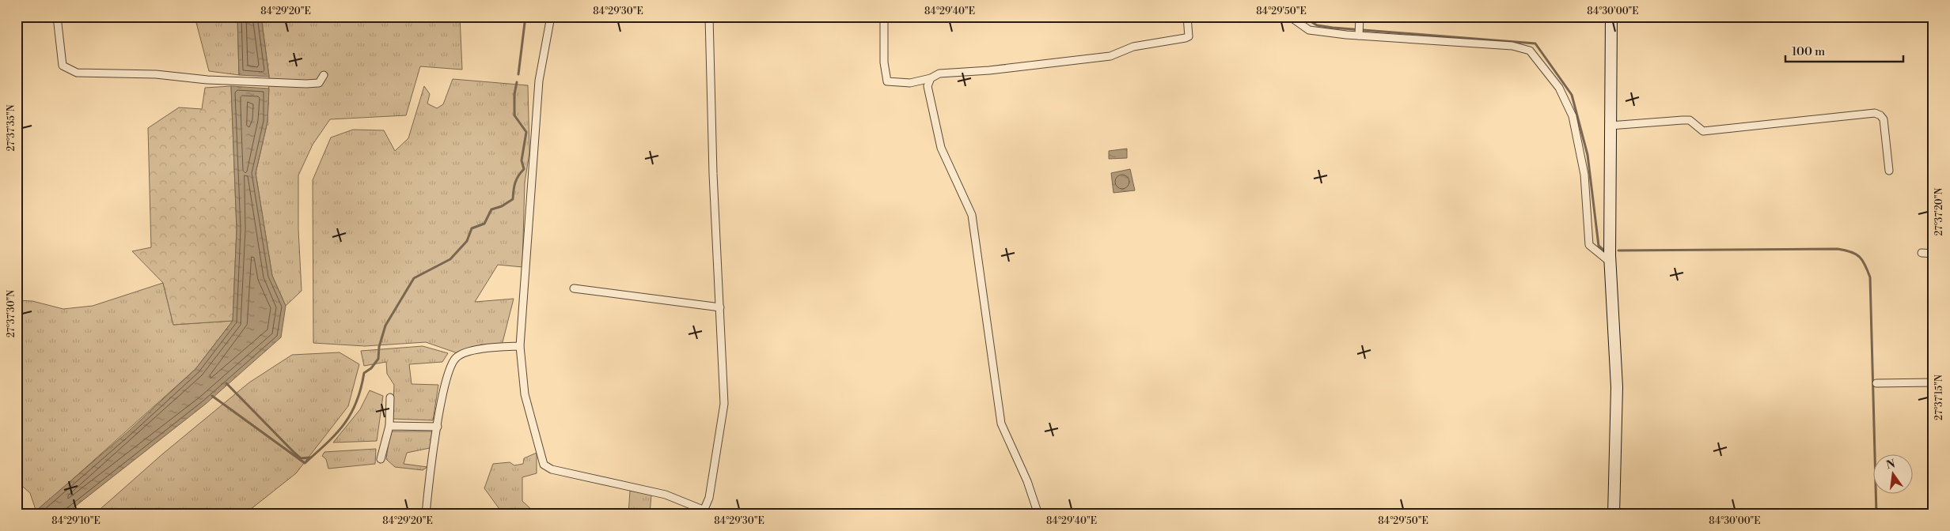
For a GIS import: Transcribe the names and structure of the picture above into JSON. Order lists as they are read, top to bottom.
{
  "scale_bar": "100 m",
  "north": "top",
  "coordinates": [
    "84°29'20\"E",
    "84°29'30\"E",
    "84°29'40\"E",
    "84°29'50\"E",
    "84°30'00\"E",
    "27°37'35\"N",
    "27°37'20\"N",
    "27°37'30\"N",
    "27°37'15\"N",
    "84°29'10\"E"
  ]
}
